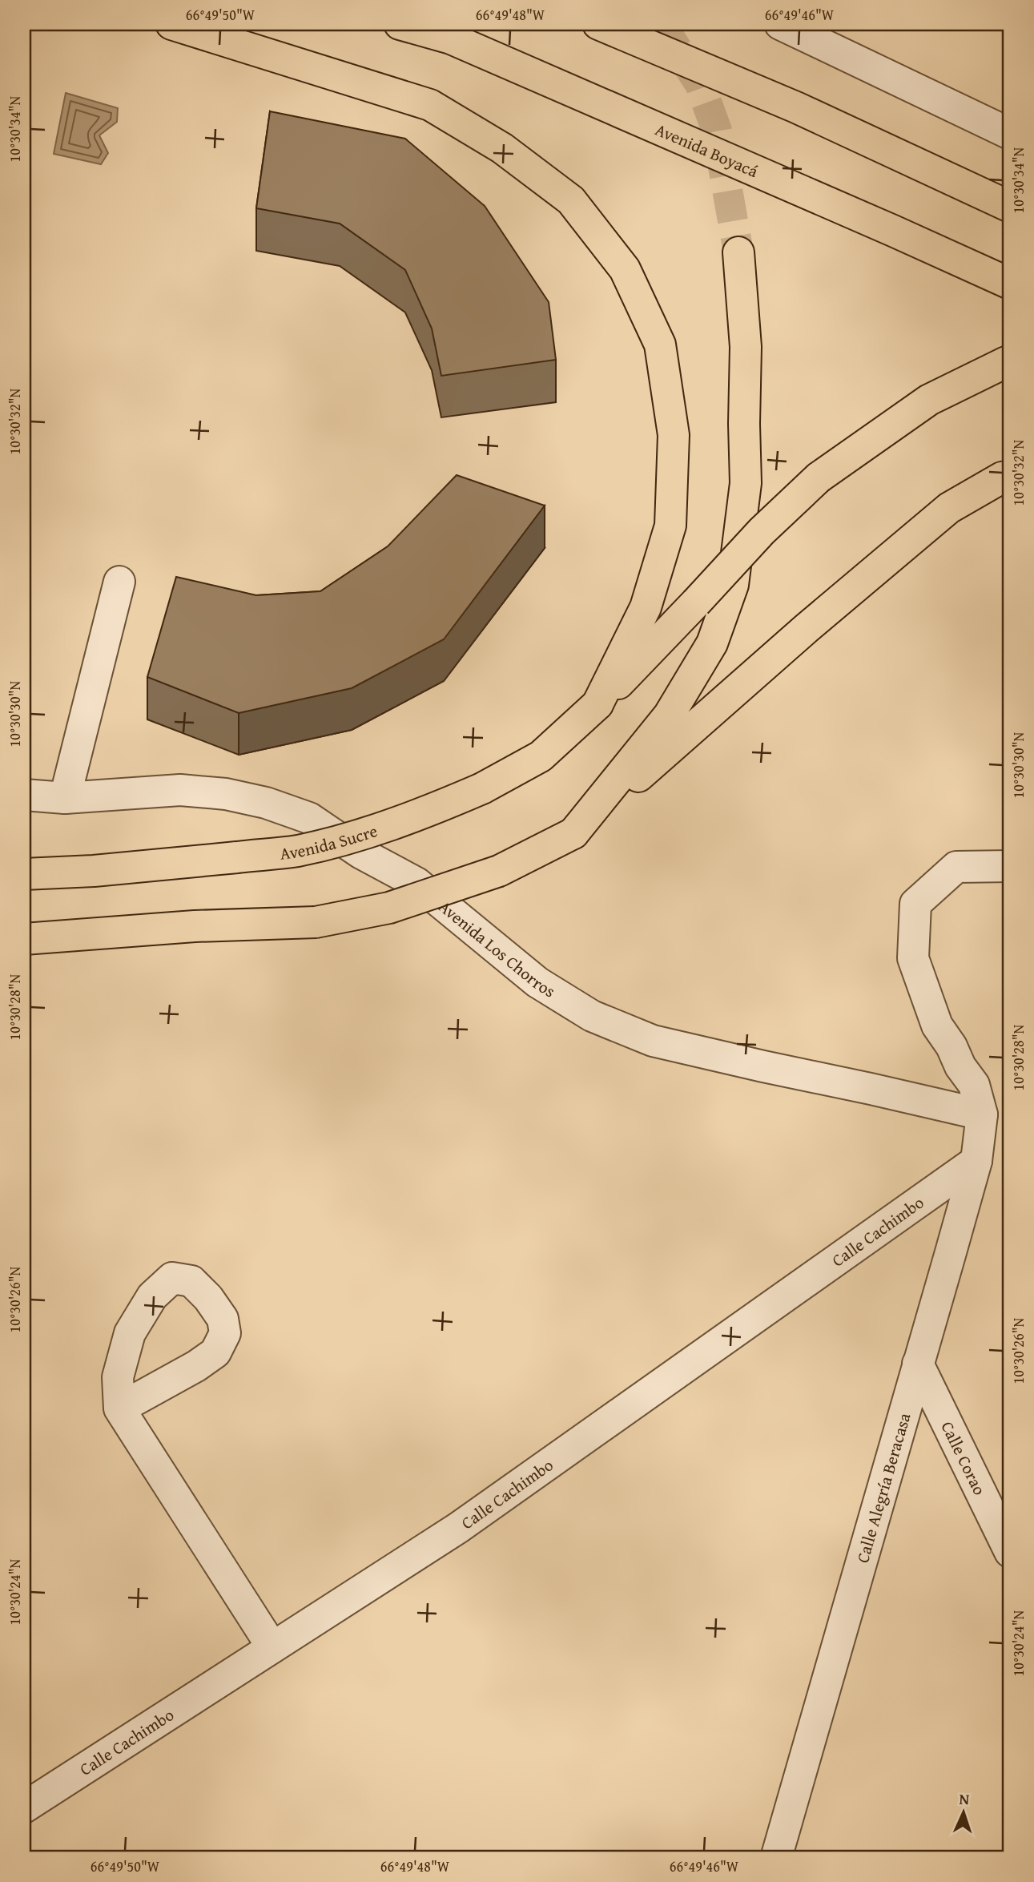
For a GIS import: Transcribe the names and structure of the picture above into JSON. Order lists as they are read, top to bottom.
{
  "streets": {
    "main road": ["Avenida Boyacá", "Avenida Sucre"],
    "street": [
      "Avenida Los Chorros",
      "Calle Cachimbo",
      "Calle Corao",
      "Calle Alegría Beracasa"
    ]
  },
  "crossings": [
    ["Avenida Los Chorros", "Calle Alegría Beracasa"],
    ["Calle Cachimbo", "Calle Alegría Beracasa"],
    ["Calle Corao", "Calle Alegría Beracasa"]
  ],
  "north": "top",
  "coordinates": [
    "66°49'50\"W",
    "66°49'48\"W",
    "66°49'46\"W",
    "10°30'34\"N",
    "10°30'32\"N",
    "10°30'30\"N",
    "10°30'28\"N",
    "10°30'26\"N",
    "10°30'24\"N"
  ]
}
